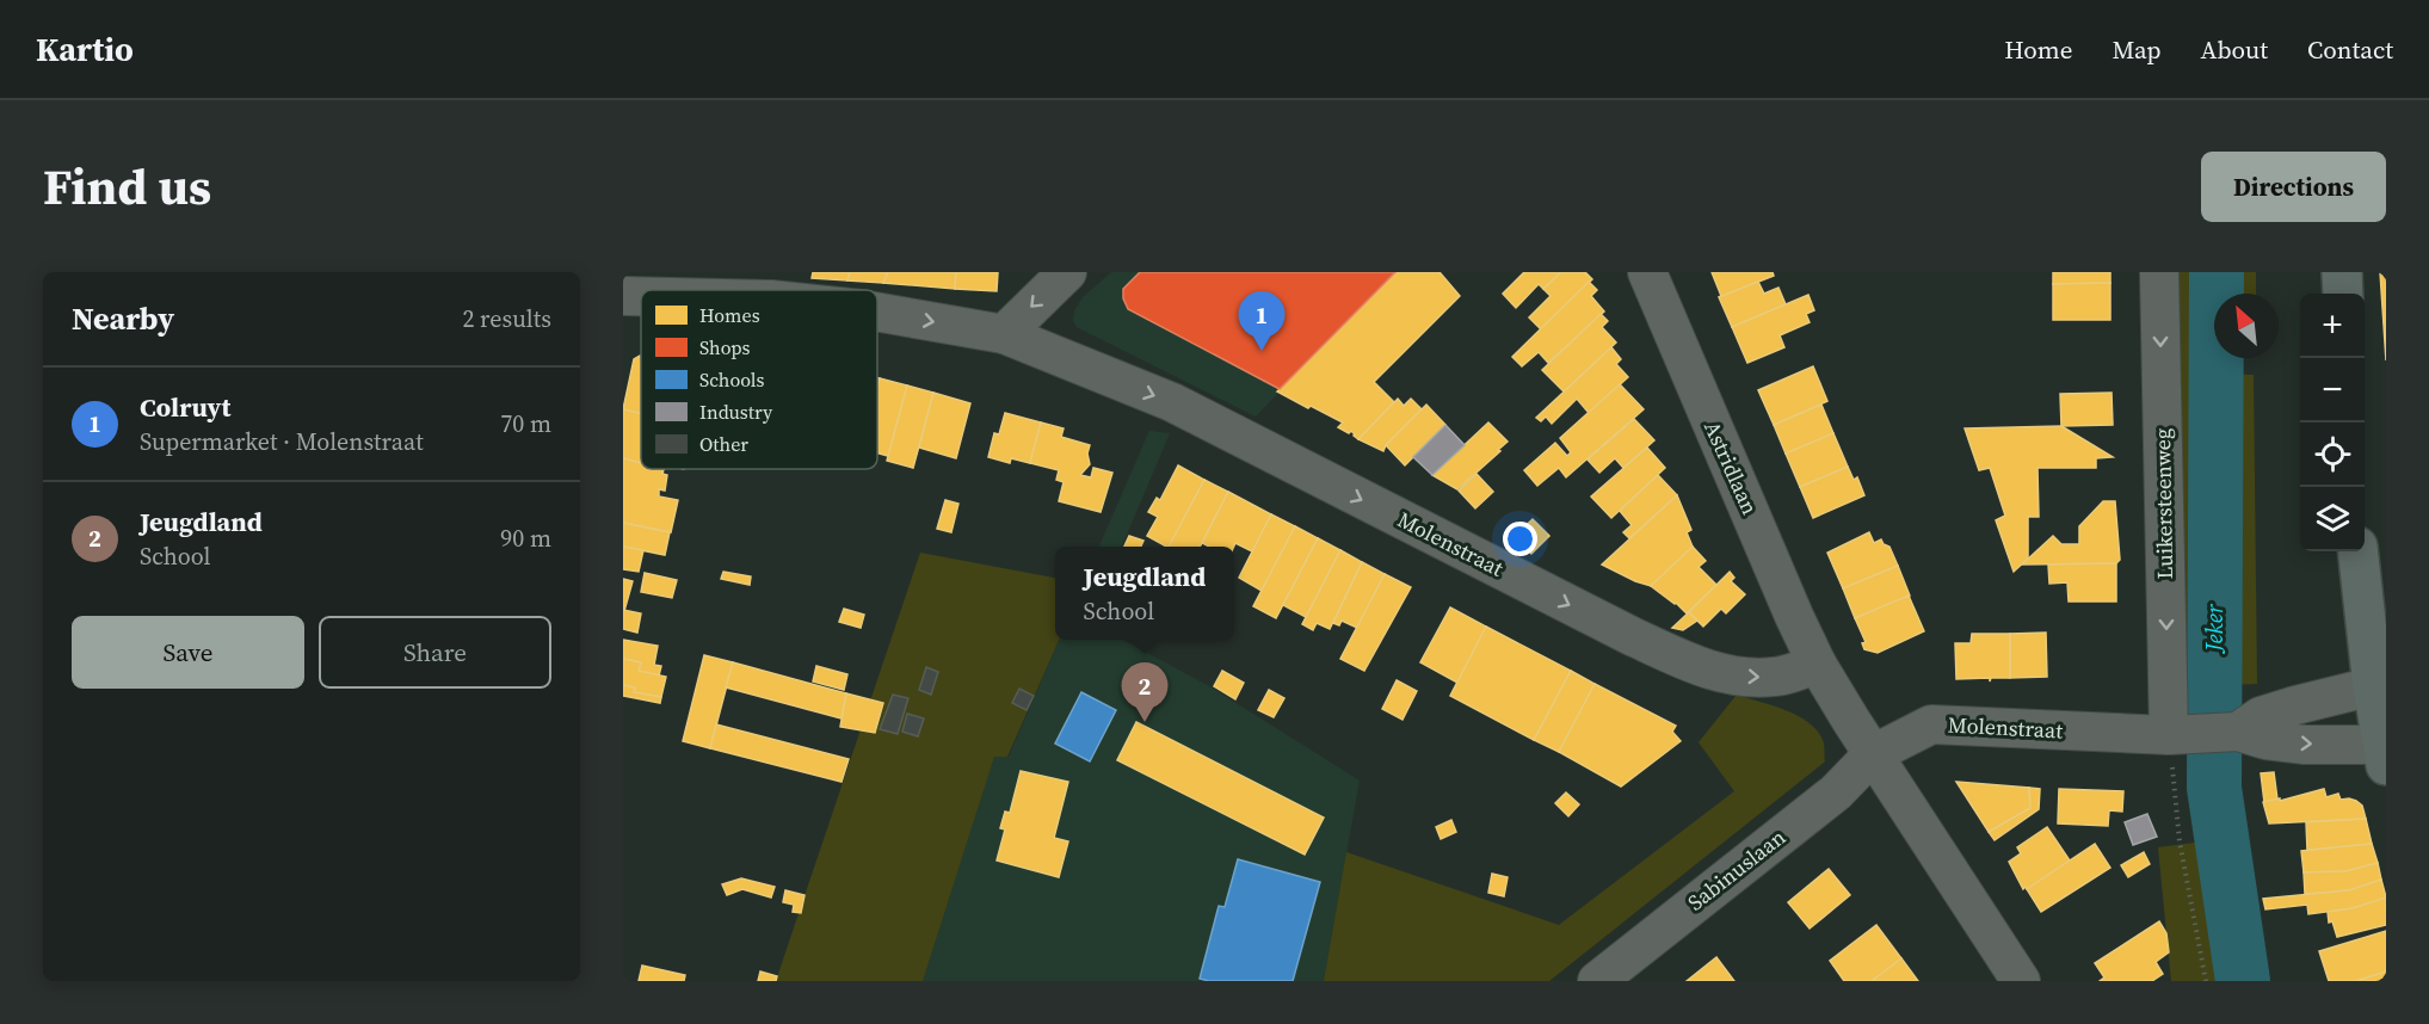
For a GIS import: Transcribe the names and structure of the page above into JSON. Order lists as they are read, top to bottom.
{
  "streets": {
    "street": [
      "Astridlaan",
      "Luikersteenweg",
      "Molenstraat",
      "Sabinuslaan"
    ]
  },
  "crossings": [
    ["Astridlaan", "Molenstraat"],
    ["Luikersteenweg", "Molenstraat"],
    ["Molenstraat", "Sabinuslaan"]
  ],
  "one_way": ["Luikersteenweg", "Molenstraat"],
  "water": ["Jeker"],
  "legend": [
    "Homes",
    "Shops",
    "Schools",
    "Industry",
    "Other"
  ],
  "north": "top left",
  "page": {
    "header": "Kartio",
    "nav": [
      "Home",
      "Map",
      "About",
      "Contact"
    ],
    "title": "Find us",
    "buttons": [
      "Directions",
      ["Save", "Share"]
    ],
    "heading": ["Nearby", "2 results"],
    "pins": ["1", "2"],
    "map_buttons": ["+", "−"],
    "list": [
      {
        "mark": "1",
        "name": "Colruyt",
        "note": "Supermarket · Molenstraat",
        "value": "70 m"
      },
      {
        "mark": "2",
        "name": "Jeugdland",
        "note": "School",
        "value": "90 m"
      }
    ],
    "popup": ["Jeugdland", "School"]
  }
}
